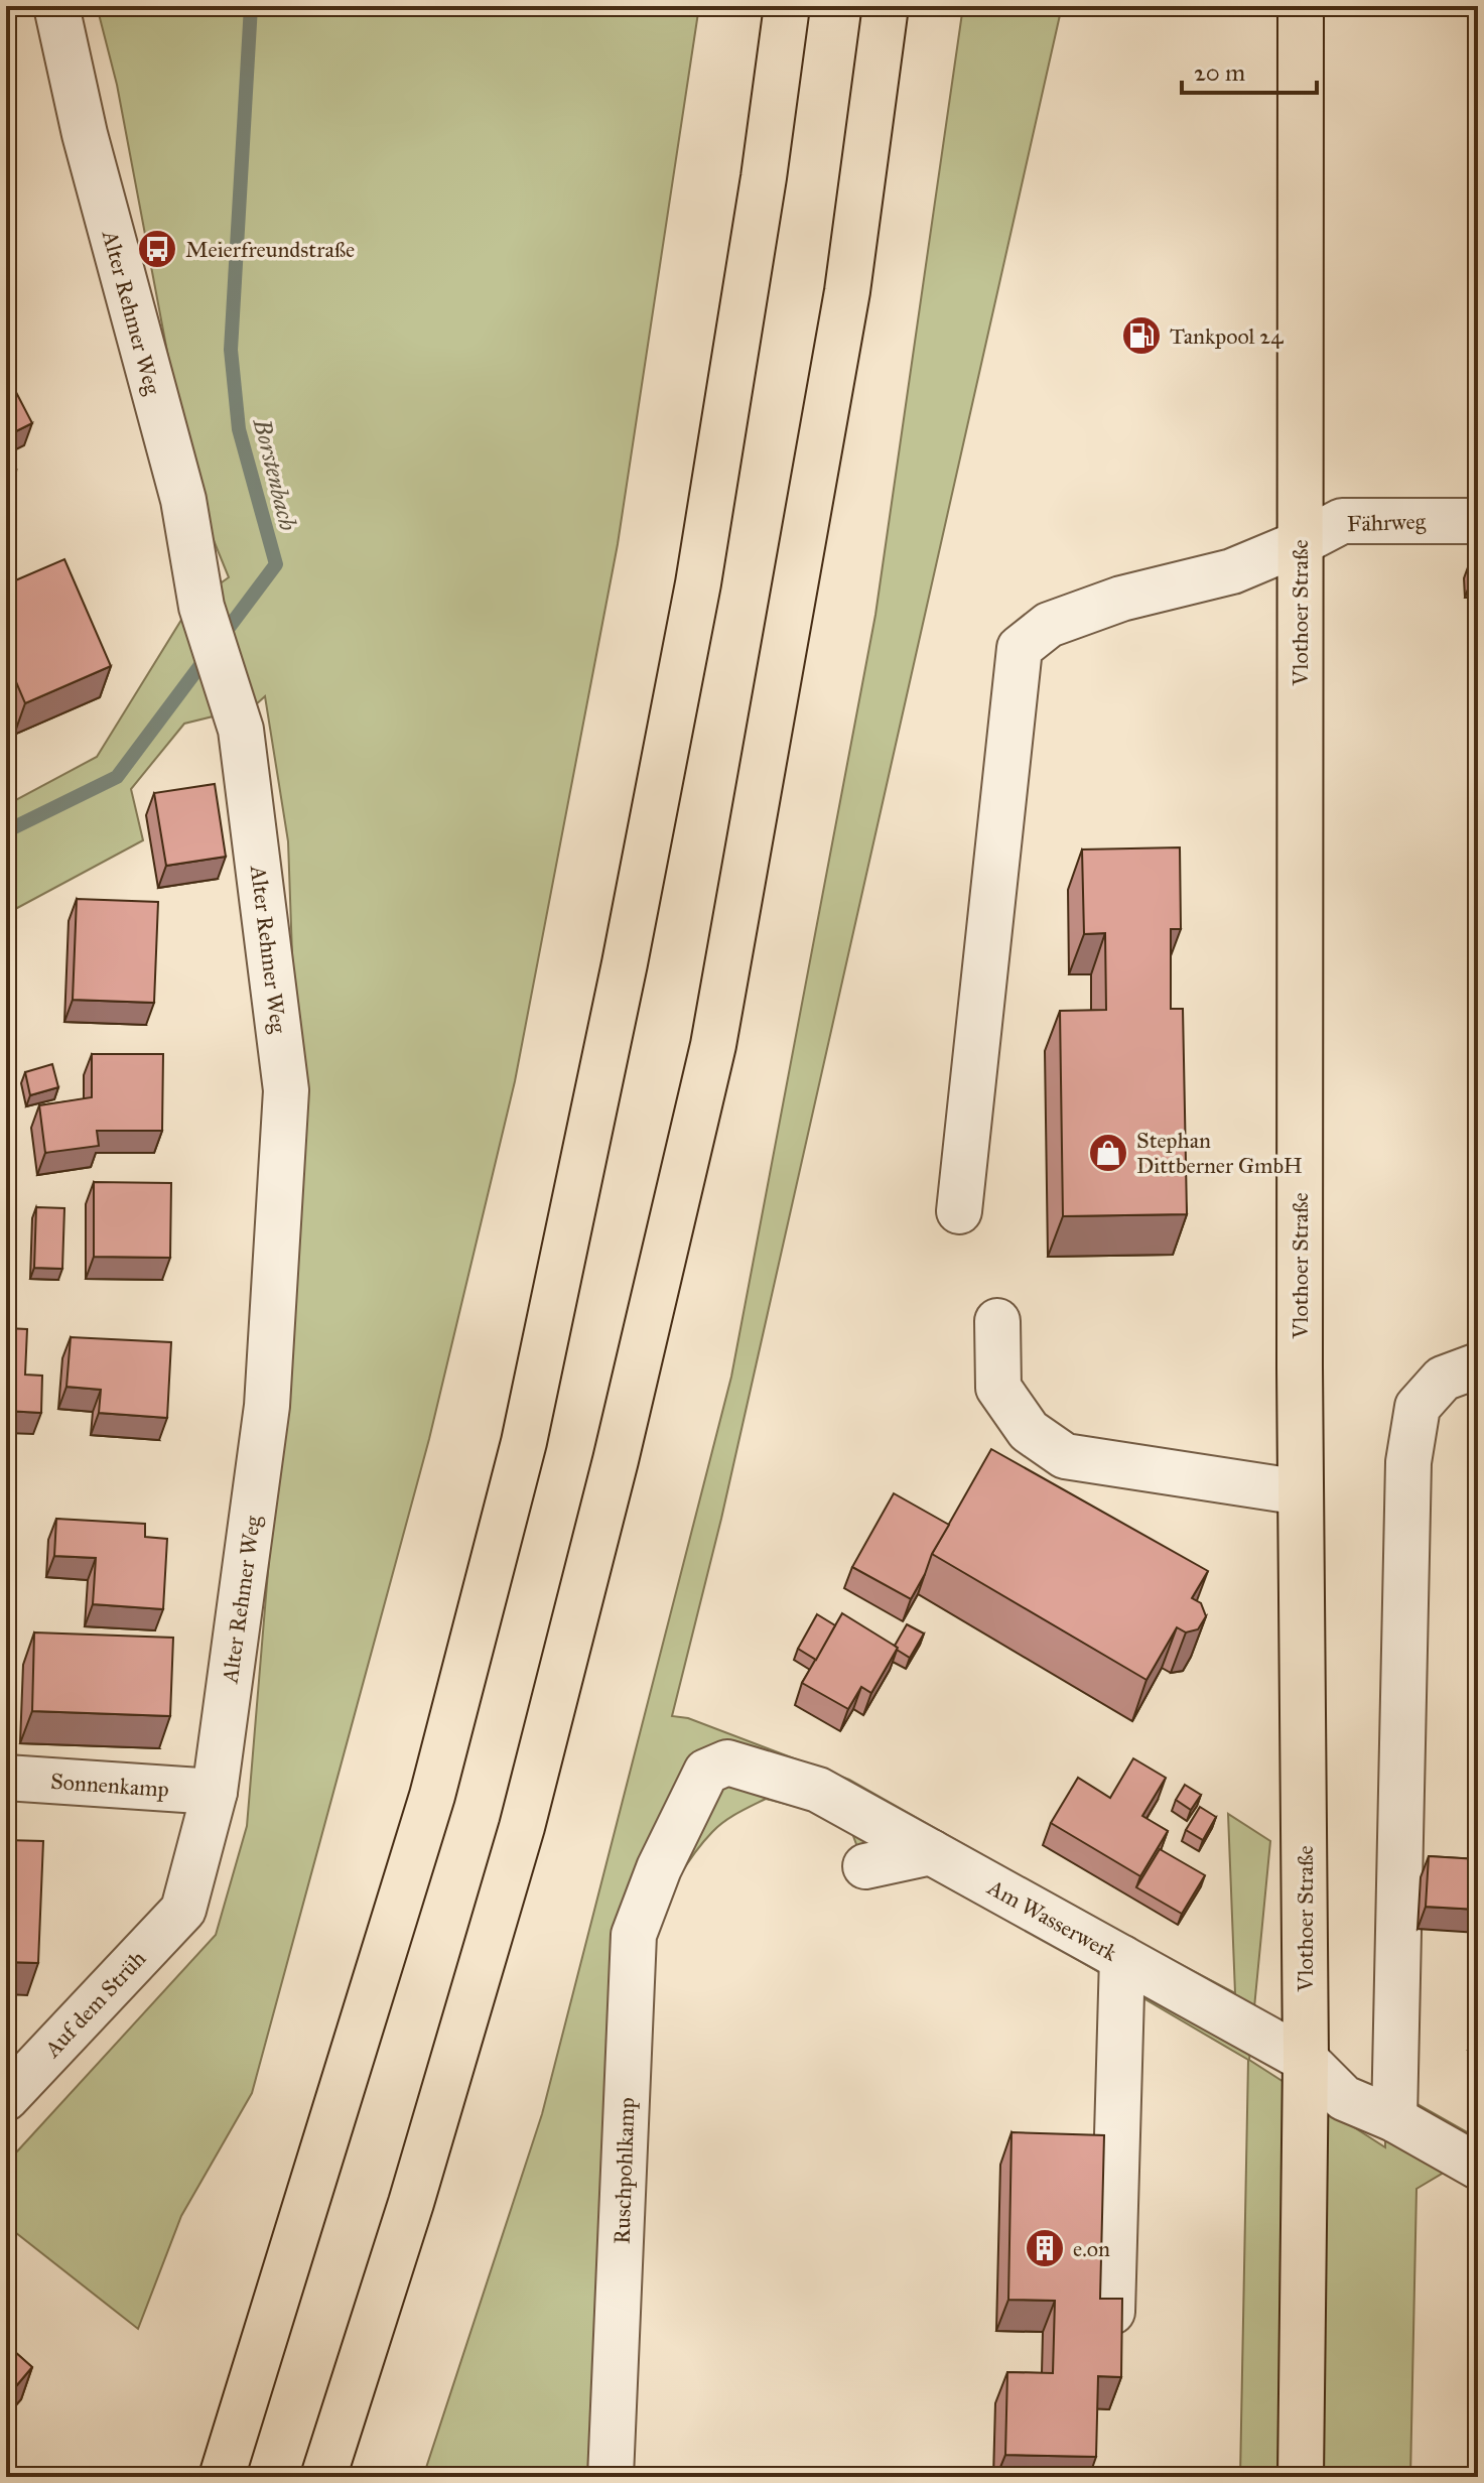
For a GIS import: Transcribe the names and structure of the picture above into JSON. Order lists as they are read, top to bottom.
{
  "streets": {
    "main road": ["Vlothoer Straße"],
    "street": [
      "Alter Rehmer Weg",
      "Fährweg",
      "Sonnenkamp",
      "Am Wasserwerk",
      "Auf dem Strüh",
      "Ruschpohlkamp"
    ]
  },
  "crossings": [
    ["Alter Rehmer Weg", "Sonnenkamp"],
    ["Alter Rehmer Weg", "Auf dem Strüh"],
    ["Fährweg", "Vlothoer Straße"],
    ["Vlothoer Straße", "Am Wasserwerk"],
    ["Am Wasserwerk", "Ruschpohlkamp"]
  ],
  "water": ["Borstenbach"],
  "places": {
    "bus stop": ["Meierfreundstraße"],
    "fuel station": ["Tankpool 24"],
    "shop": ["Stephan Dittberner GmbH"],
    "building": ["e.on"]
  },
  "scale_bar": "20 m"
}
